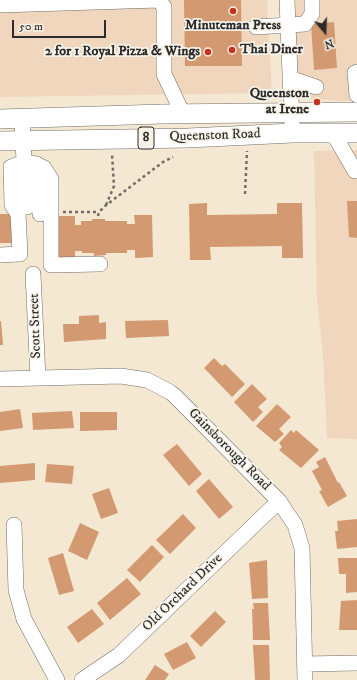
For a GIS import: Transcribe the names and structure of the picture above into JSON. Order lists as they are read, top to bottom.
{
  "streets": {
    "main road": ["Queenston Road", "8"],
    "street": ["Scott Street", "Gainsborough Road", "Old Orchard Drive"]
  },
  "crossings": [
    ["Scott Street", "Gainsborough Road"],
    ["Gainsborough Road", "Old Orchard Drive"]
  ],
  "places": [
    "Minuteman Press",
    "Thai Diner",
    "2 for 1 Royal Pizza & Wings",
    "Queenston at Irene"
  ],
  "scale_bar": "50 m",
  "north": "bottom"
}
